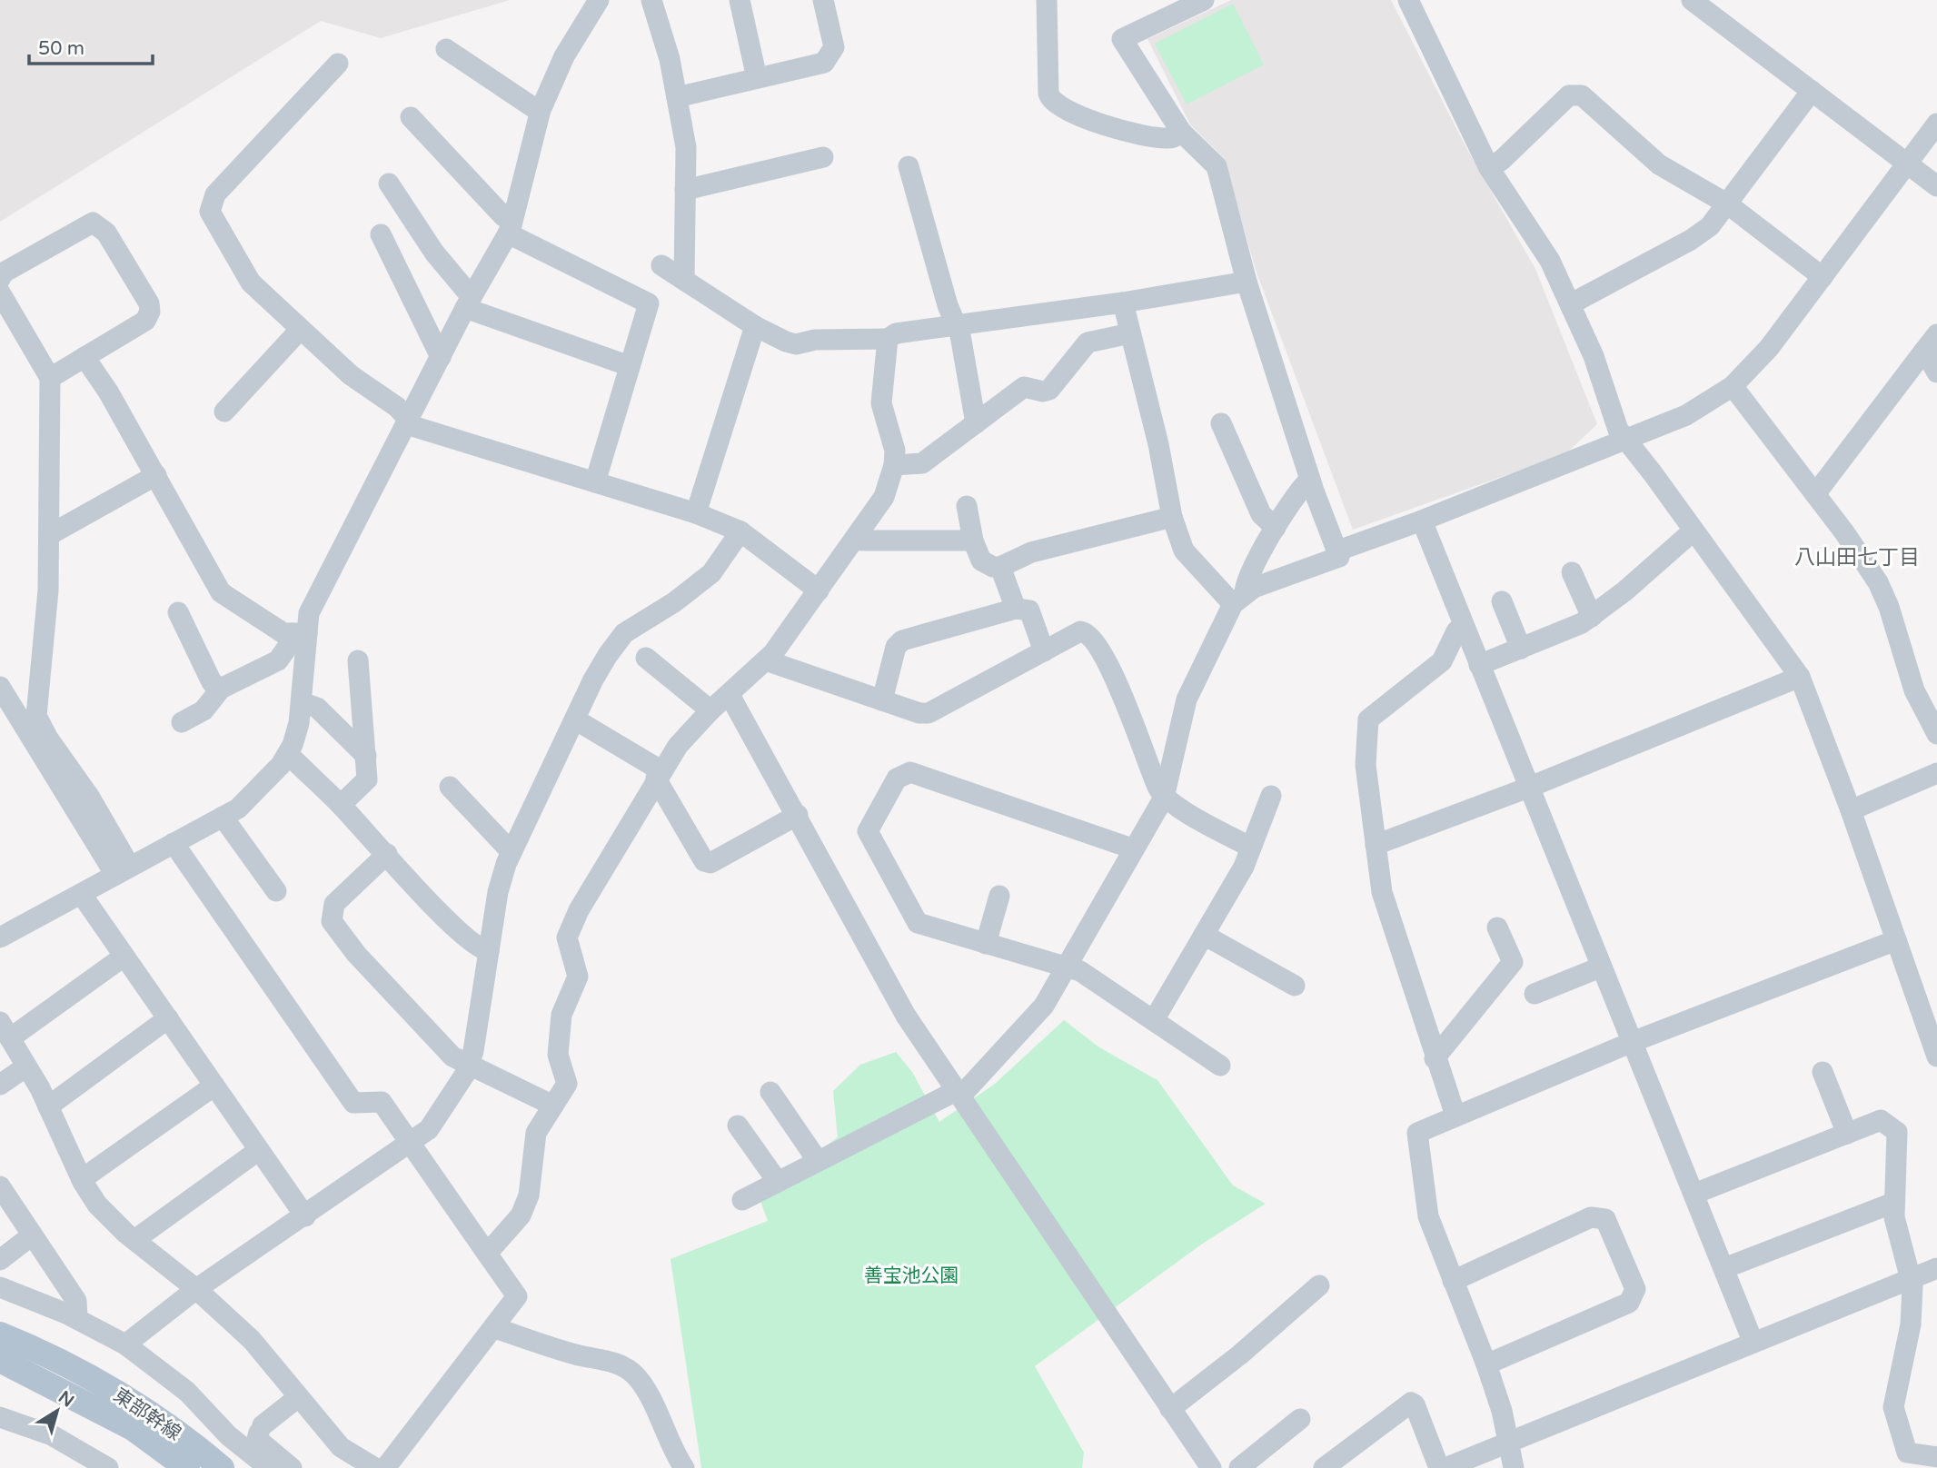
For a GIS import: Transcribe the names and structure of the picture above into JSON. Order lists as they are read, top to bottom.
{
  "streets": {
    "main road": ["東部幹線"]
  },
  "districts": ["八山田七丁目"],
  "parks": ["善宝池公園"],
  "scale_bar": "50 m",
  "north": "top right"
}
